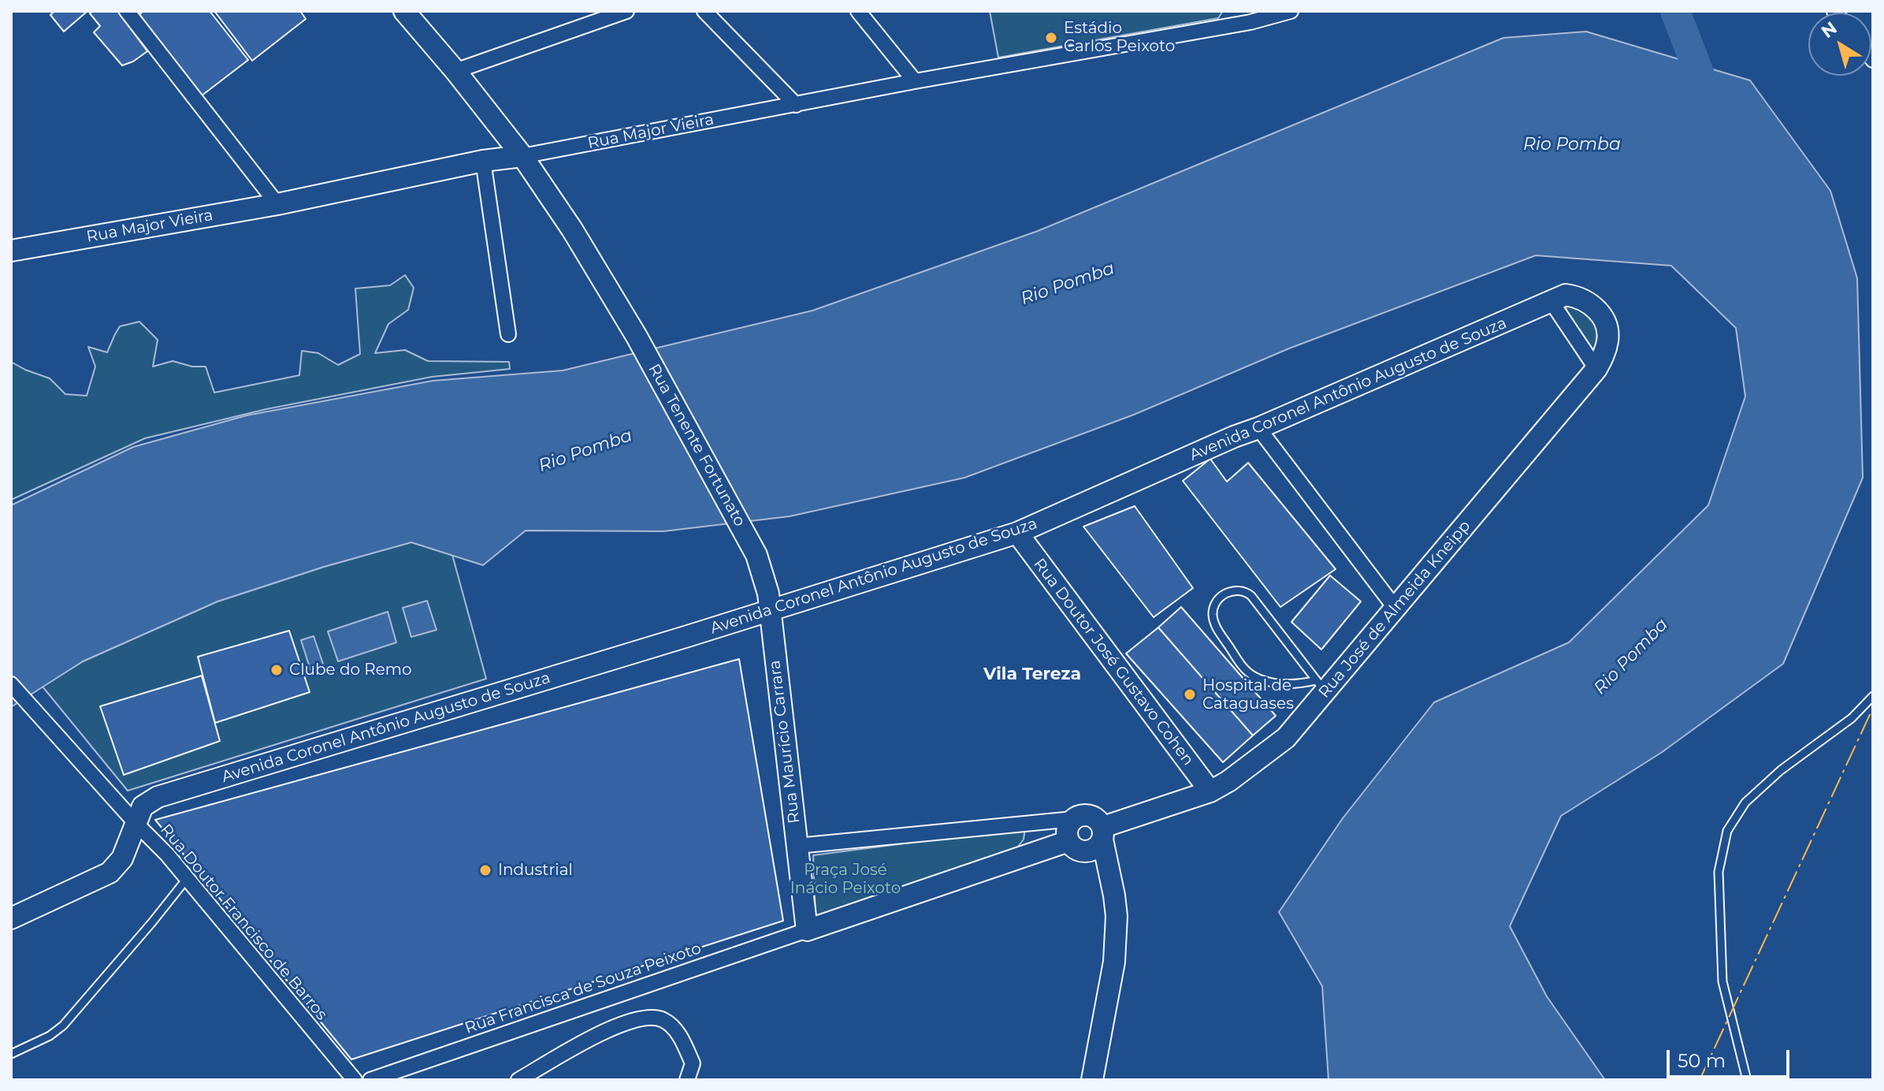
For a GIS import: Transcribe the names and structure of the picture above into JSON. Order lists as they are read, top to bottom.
{
  "streets": {
    "street": [
      "Rua Major Vieira",
      "Avenida Coronel Antônio Augusto de Souza",
      "Rua Tenente Fortunato",
      "Rua José de Almeida Kneipp",
      "Rua Doutor José Gustavo Cohen",
      "Rua Maurício Carrara",
      "Rua Doutor Francisco de Barros",
      "Rua Francisca de Souza Peixoto"
    ]
  },
  "crossings": [
    ["Rua Major Vieira", "Rua Tenente Fortunato"],
    ["Avenida Coronel Antônio Augusto de Souza", "Rua José de Almeida Kneipp"],
    ["Avenida Coronel Antônio Augusto de Souza", "Rua Doutor José Gustavo Cohen"],
    ["Avenida Coronel Antônio Augusto de Souza", "Rua Maurício Carrara"],
    ["Avenida Coronel Antônio Augusto de Souza", "Rua Doutor Francisco de Barros"],
    ["Rua Tenente Fortunato", "Rua Maurício Carrara"],
    ["Rua José de Almeida Kneipp", "Rua Doutor José Gustavo Cohen"],
    ["Rua Maurício Carrara", "Rua Francisca de Souza Peixoto"]
  ],
  "districts": ["Vila Tereza"],
  "water": ["Rio Pomba"],
  "parks": ["Praça José Inácio Peixoto"],
  "places": [
    "Estádio Carlos Peixoto",
    "Clube do Remo",
    "Hospital de Cataguases",
    "Industrial"
  ],
  "scale_bar": "50 m",
  "north": "top left"
}
